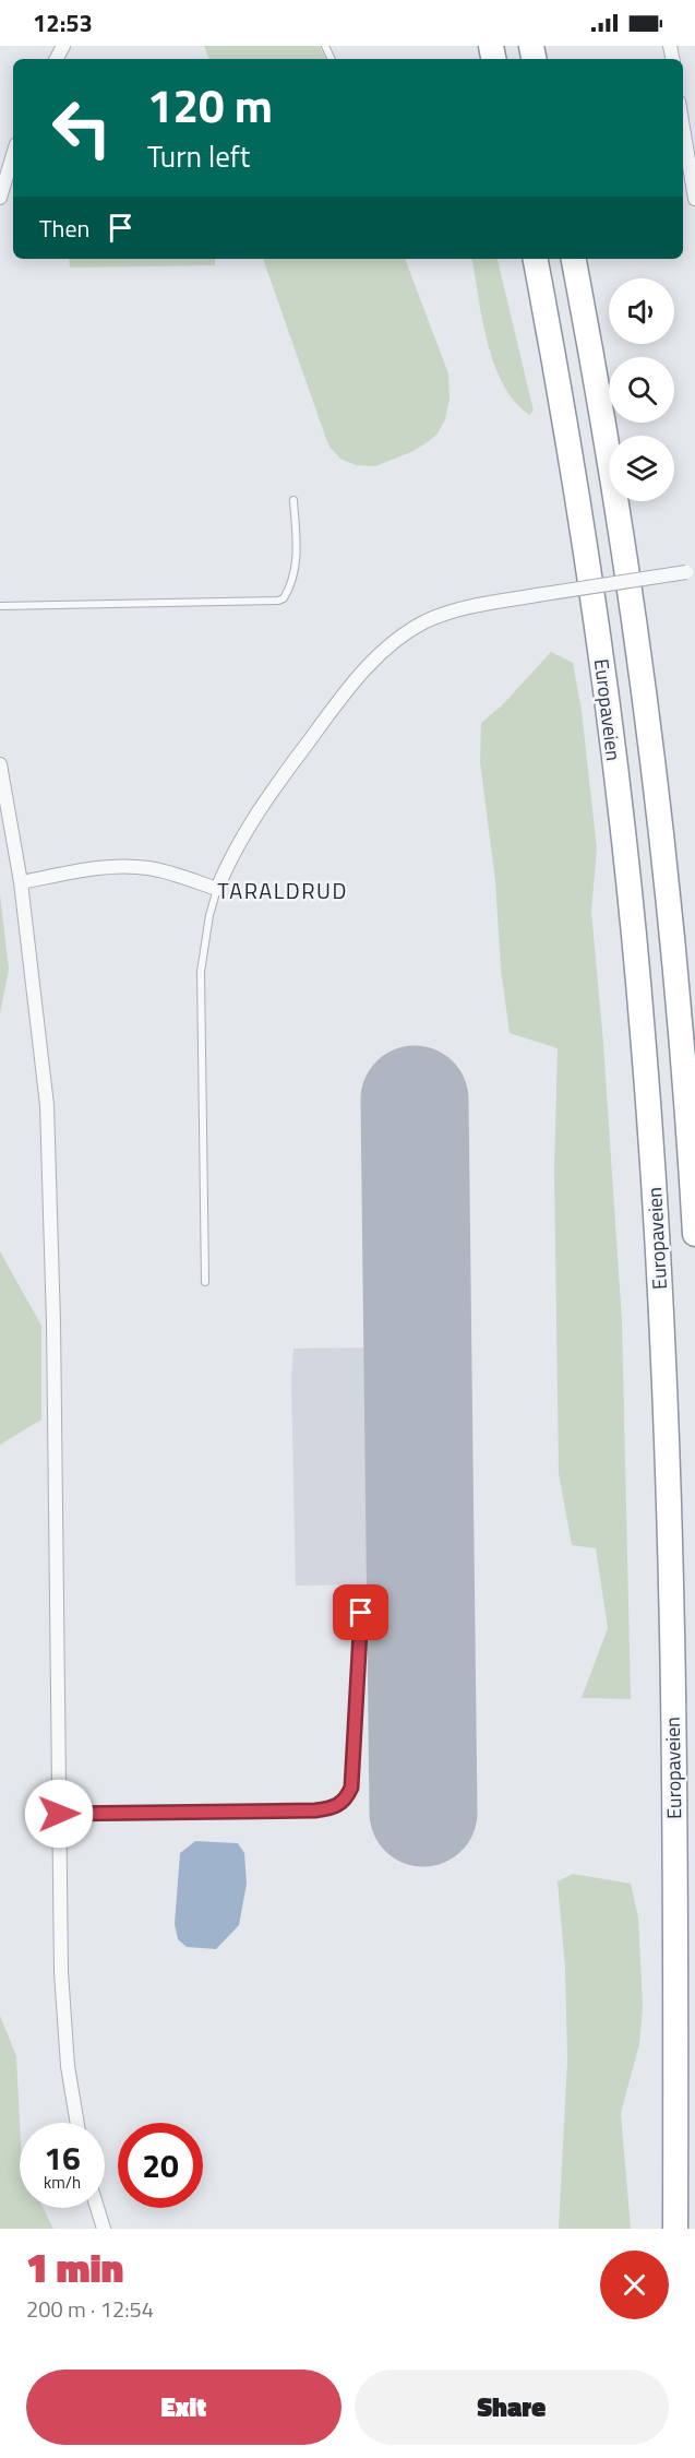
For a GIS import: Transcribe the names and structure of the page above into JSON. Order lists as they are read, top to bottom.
{
  "streets": {
    "highway": ["Europaveien"]
  },
  "districts": ["TARALDRUD"],
  "page": {
    "status": "12:53",
    "turn": ["120 m", "Turn left"],
    "then": "Then",
    "speed": "16 km/h",
    "limit": "20",
    "heading": ["1 min", "200 m · 12:54"],
    "buttons": ["Exit", "Share"]
  }
}
